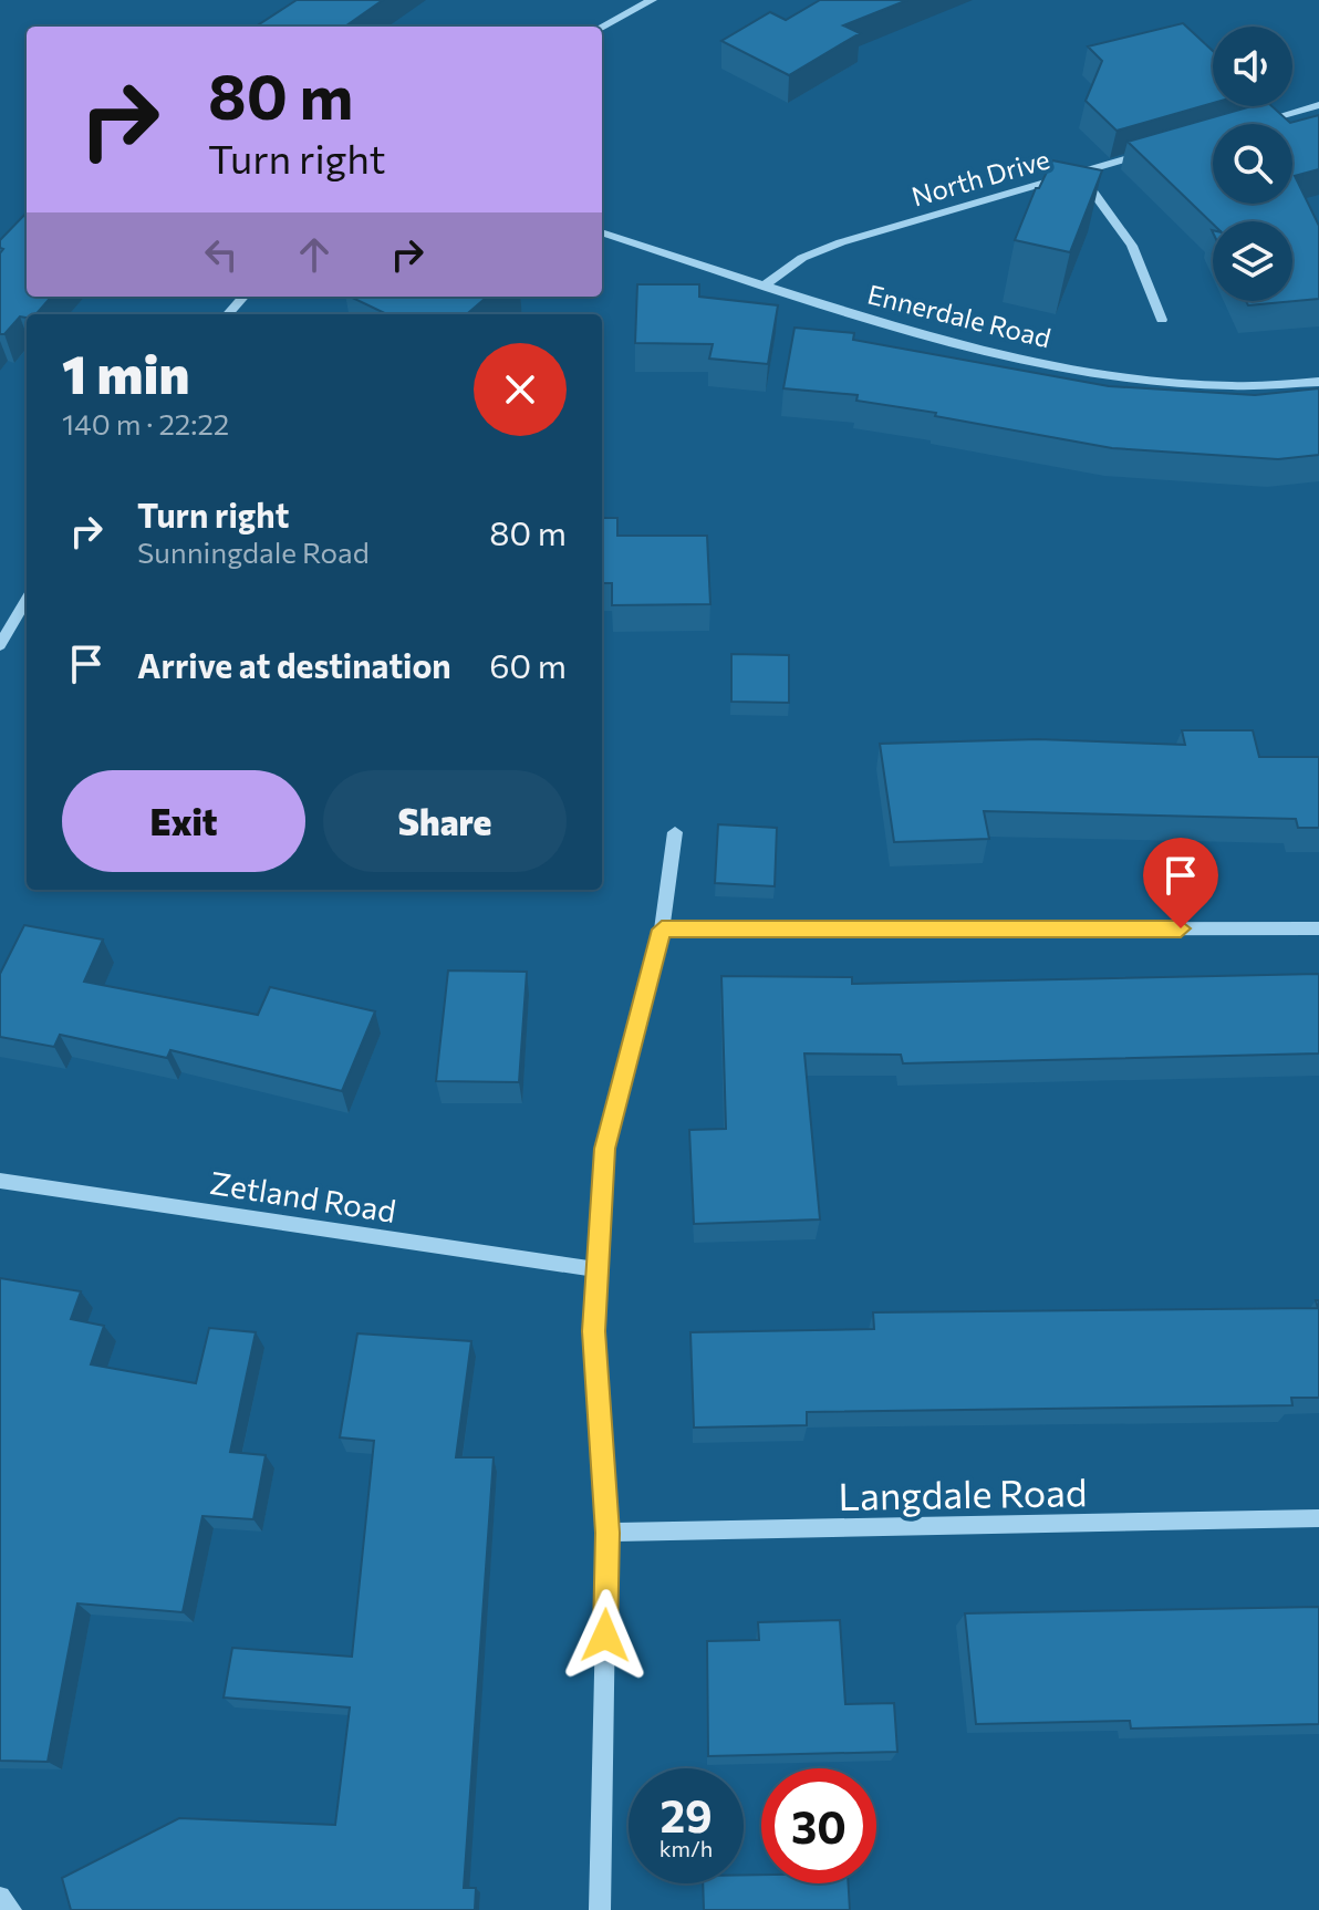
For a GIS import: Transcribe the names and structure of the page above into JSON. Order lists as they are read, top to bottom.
{
  "streets": {
    "street": [
      "North Drive",
      "Ennerdale Road",
      "Zetland Road",
      "Langdale Road"
    ]
  },
  "crossings": [
    ["North Drive", "Ennerdale Road"]
  ],
  "page": {
    "turn": ["80 m", "Turn right"],
    "heading": ["1 min", "140 m · 22:22"],
    "list": [
      {
        "name": "Turn right",
        "note": "Sunningdale Road",
        "value": "80 m"
      },
      {
        "name": "Arrive at destination",
        "value": "60 m"
      }
    ],
    "buttons": ["Exit", "Share"],
    "speed": "29 km/h",
    "limit": "30"
  }
}
